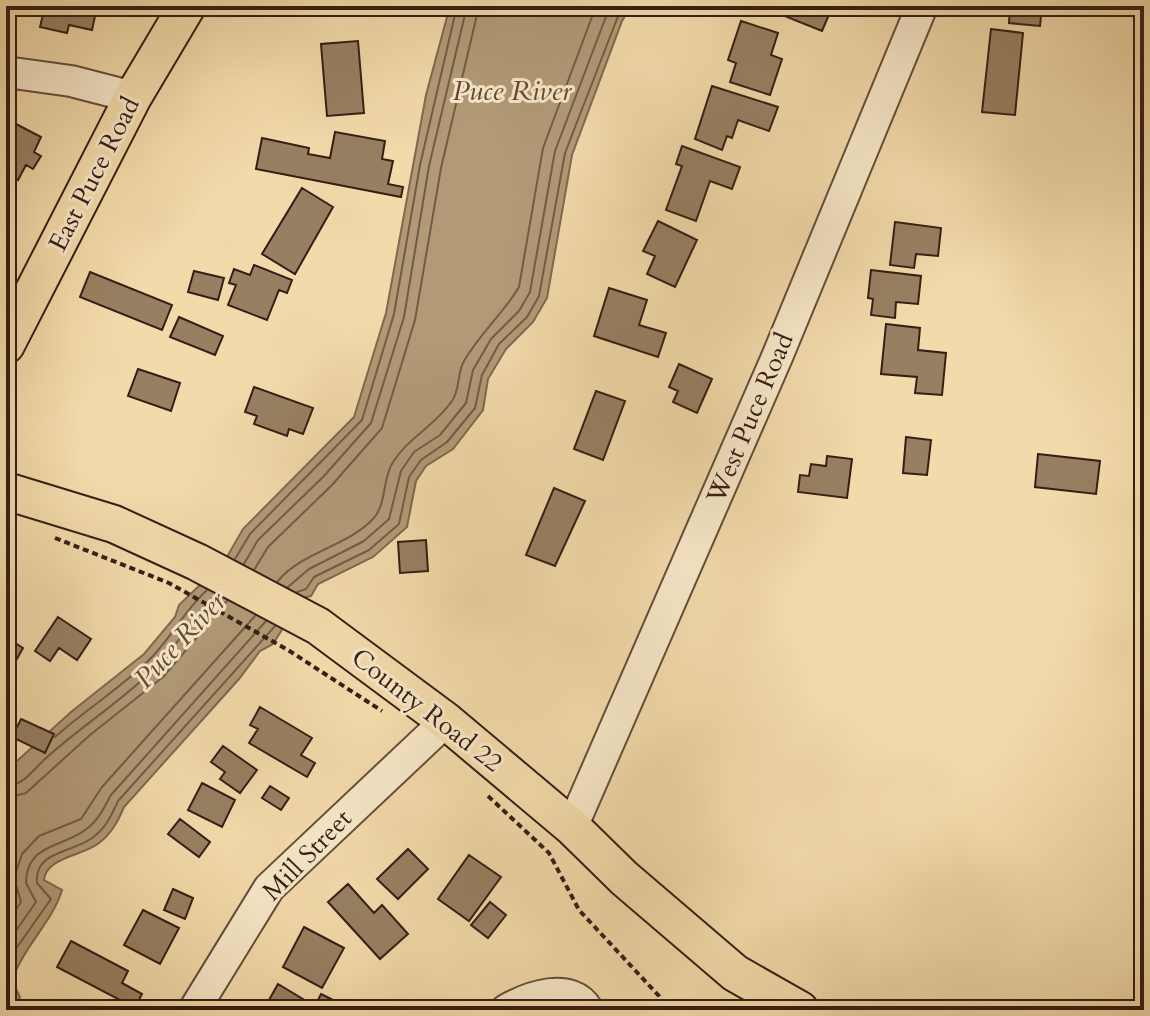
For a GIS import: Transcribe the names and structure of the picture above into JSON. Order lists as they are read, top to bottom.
{
  "streets": {
    "main road": ["East Puce Road", "County Road 22"],
    "street": ["West Puce Road", "Mill Street"]
  },
  "crossings": [
    ["West Puce Road", "County Road 22"],
    ["County Road 22", "Mill Street"]
  ],
  "water": ["Puce River"]
}
